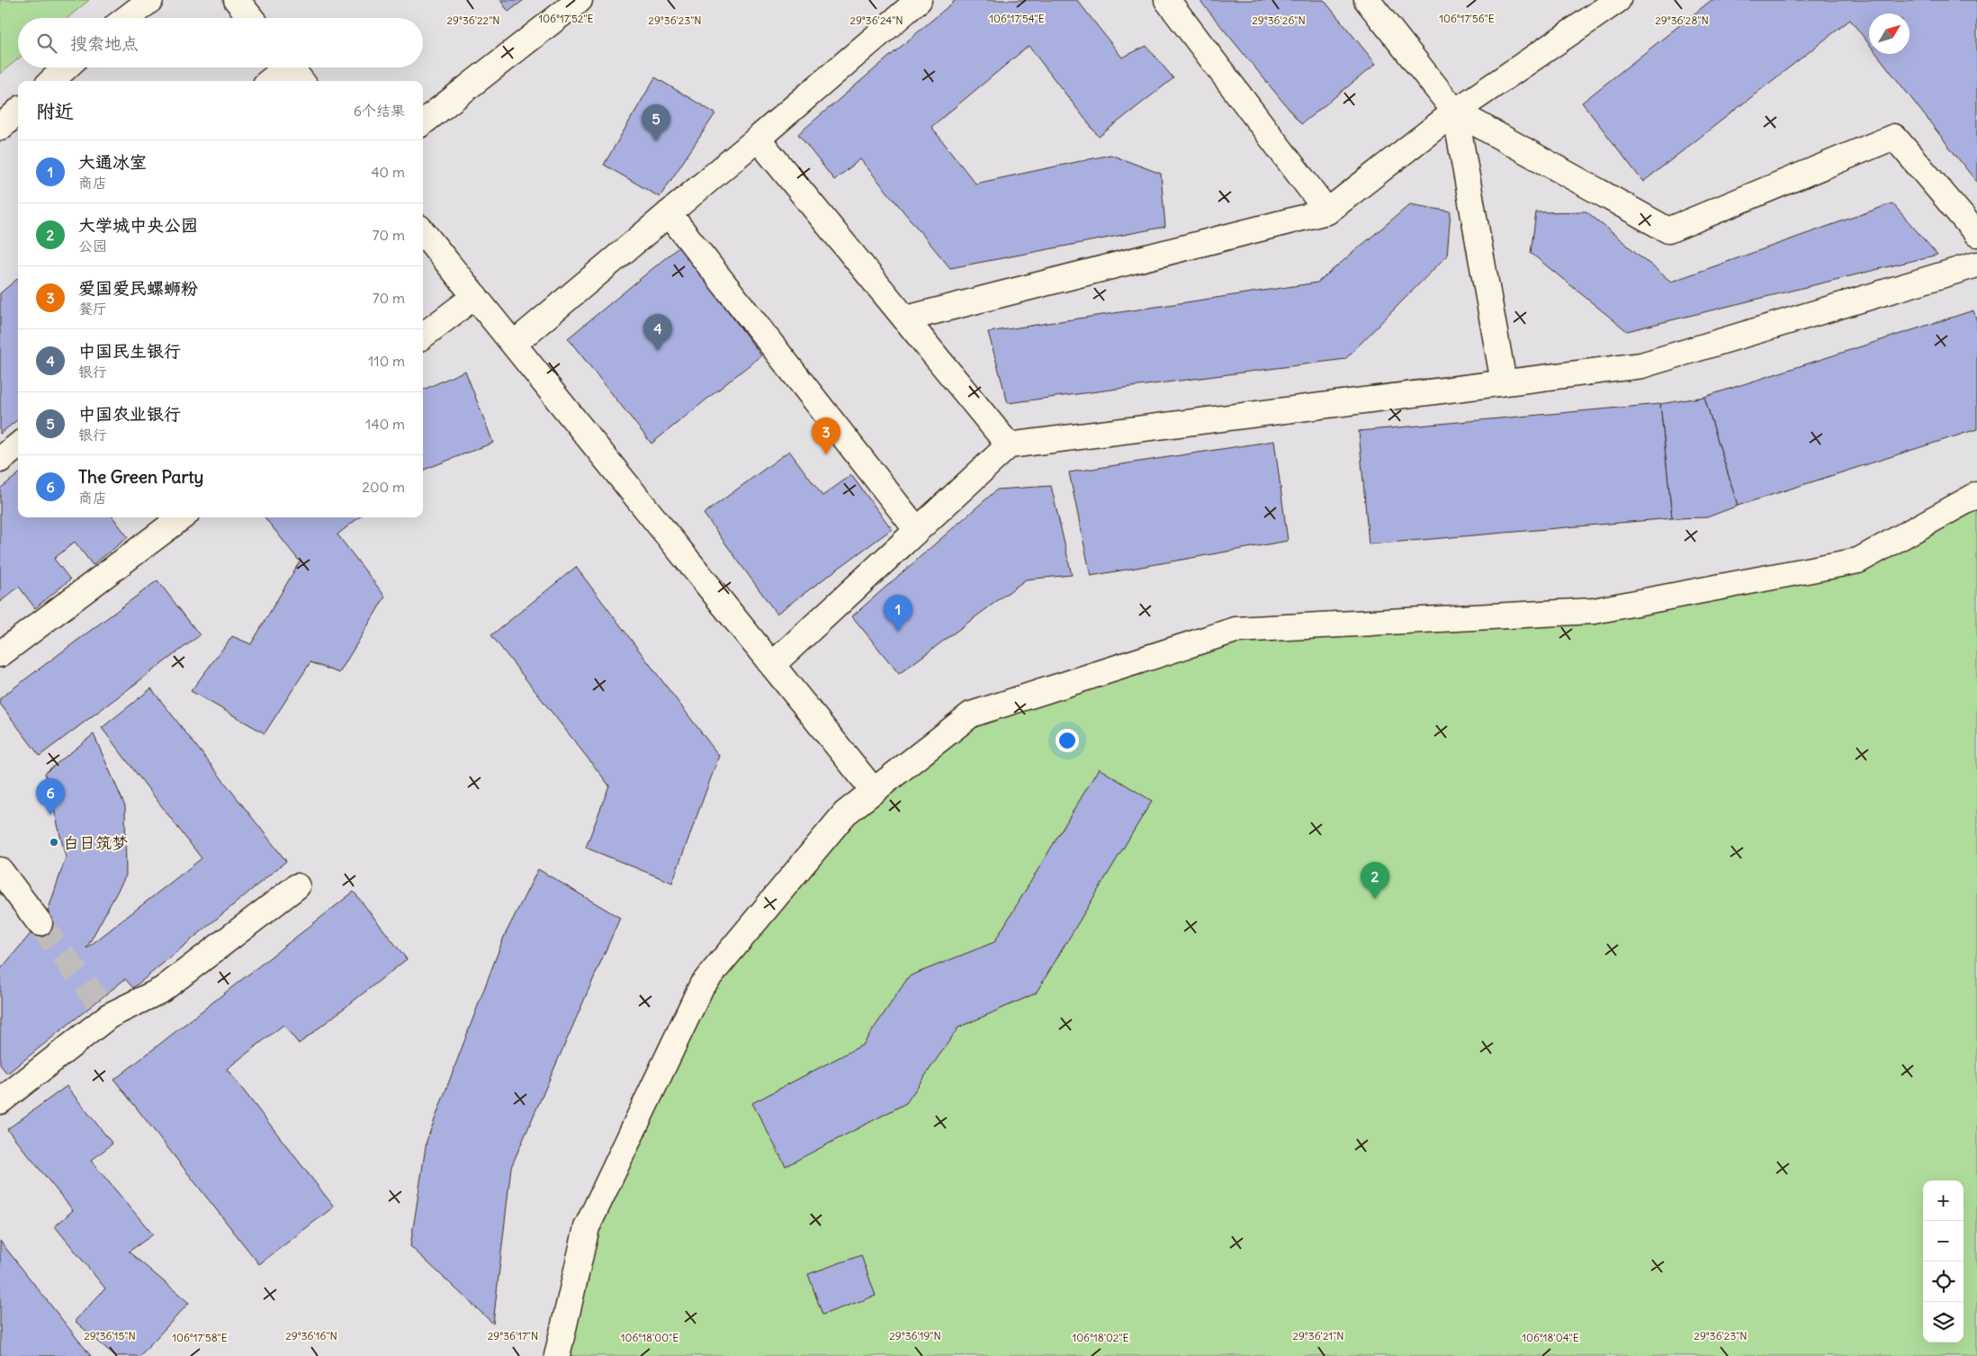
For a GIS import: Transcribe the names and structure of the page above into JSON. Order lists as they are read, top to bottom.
{
  "places": ["白日筑梦"],
  "north": "top right",
  "page": {
    "search": "搜索地点",
    "heading": ["附近", "6个结果"],
    "pins": [
      "5",
      "4",
      "3",
      "1",
      "6",
      "2"
    ],
    "list": [
      {
        "mark": "1",
        "name": "大通冰室",
        "note": "商店",
        "value": "40 m"
      },
      {
        "mark": "2",
        "name": "大学城中央公园",
        "note": "公园",
        "value": "70 m"
      },
      {
        "mark": "3",
        "name": "爱国爱民螺蛳粉",
        "note": "餐厅",
        "value": "70 m"
      },
      {
        "mark": "4",
        "name": "中国民生银行",
        "note": "银行",
        "value": "110 m"
      },
      {
        "mark": "5",
        "name": "中国农业银行",
        "note": "银行",
        "value": "140 m"
      },
      {
        "mark": "6",
        "name": "The Green Party",
        "note": "商店",
        "value": "200 m"
      }
    ],
    "map_buttons": ["+", "−"]
  },
  "coordinates": [
    "106°17'52\"E",
    "106°17'54\"E",
    "106°17'56\"E",
    "29°36'22\"N",
    "29°36'23\"N",
    "29°36'24\"N",
    "29°36'28\"N",
    "29°36'26\"N",
    "29°36'15\"N",
    "29°36'16\"N",
    "29°36'17\"N",
    "29°36'19\"N",
    "29°36'21\"N",
    "106°17'58\"E",
    "106°18'00\"E",
    "106°18'02\"E",
    "106°18'04\"E"
  ]
}
